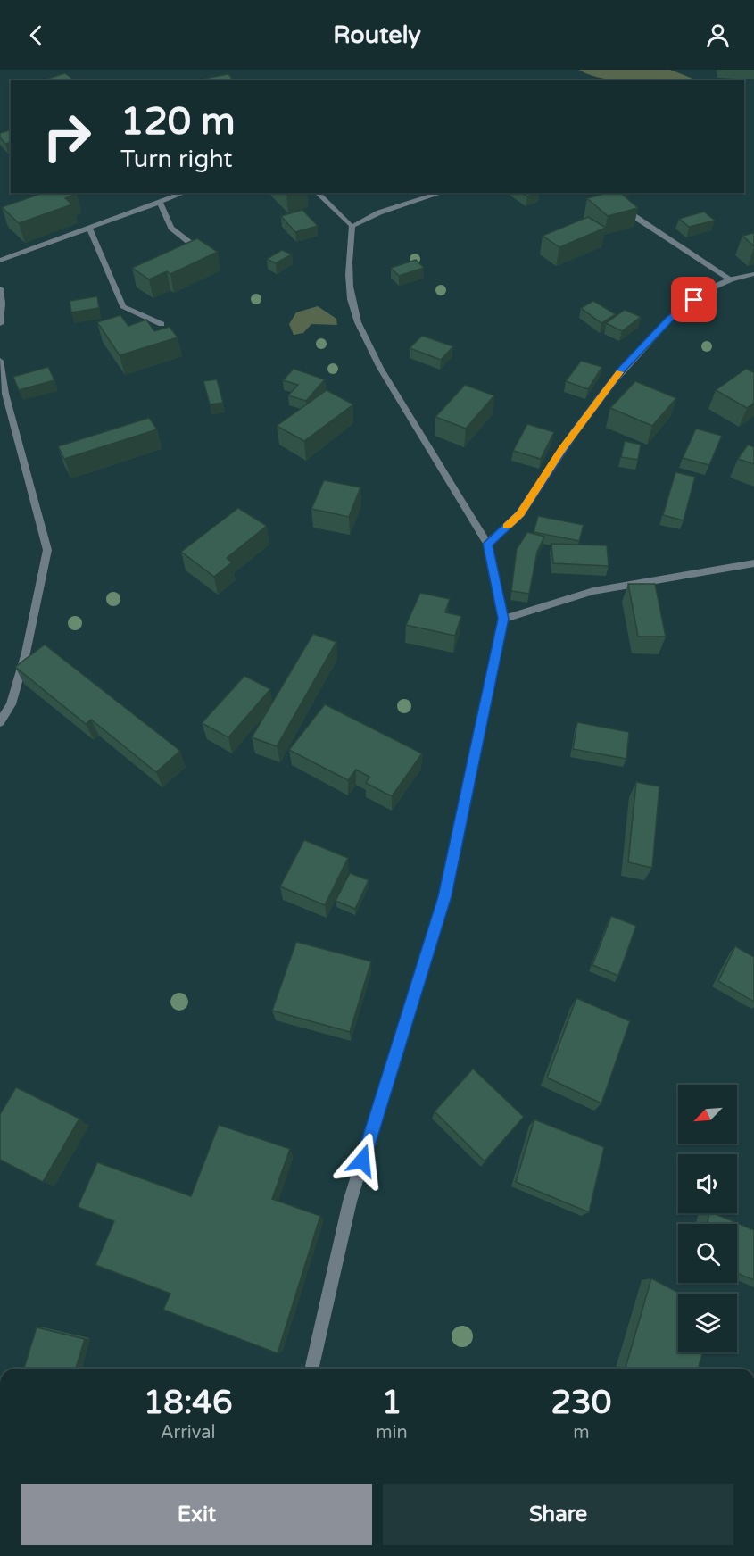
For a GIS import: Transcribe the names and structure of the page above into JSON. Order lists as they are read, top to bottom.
{
  "north": "bottom left",
  "page": {
    "header": "Routely",
    "turn": ["120 m", "Turn right"],
    "eta": [
      "18:46",
      "Arrival",
      "1",
      "min",
      "230",
      "m"
    ],
    "buttons": ["Exit", "Share"]
  }
}
